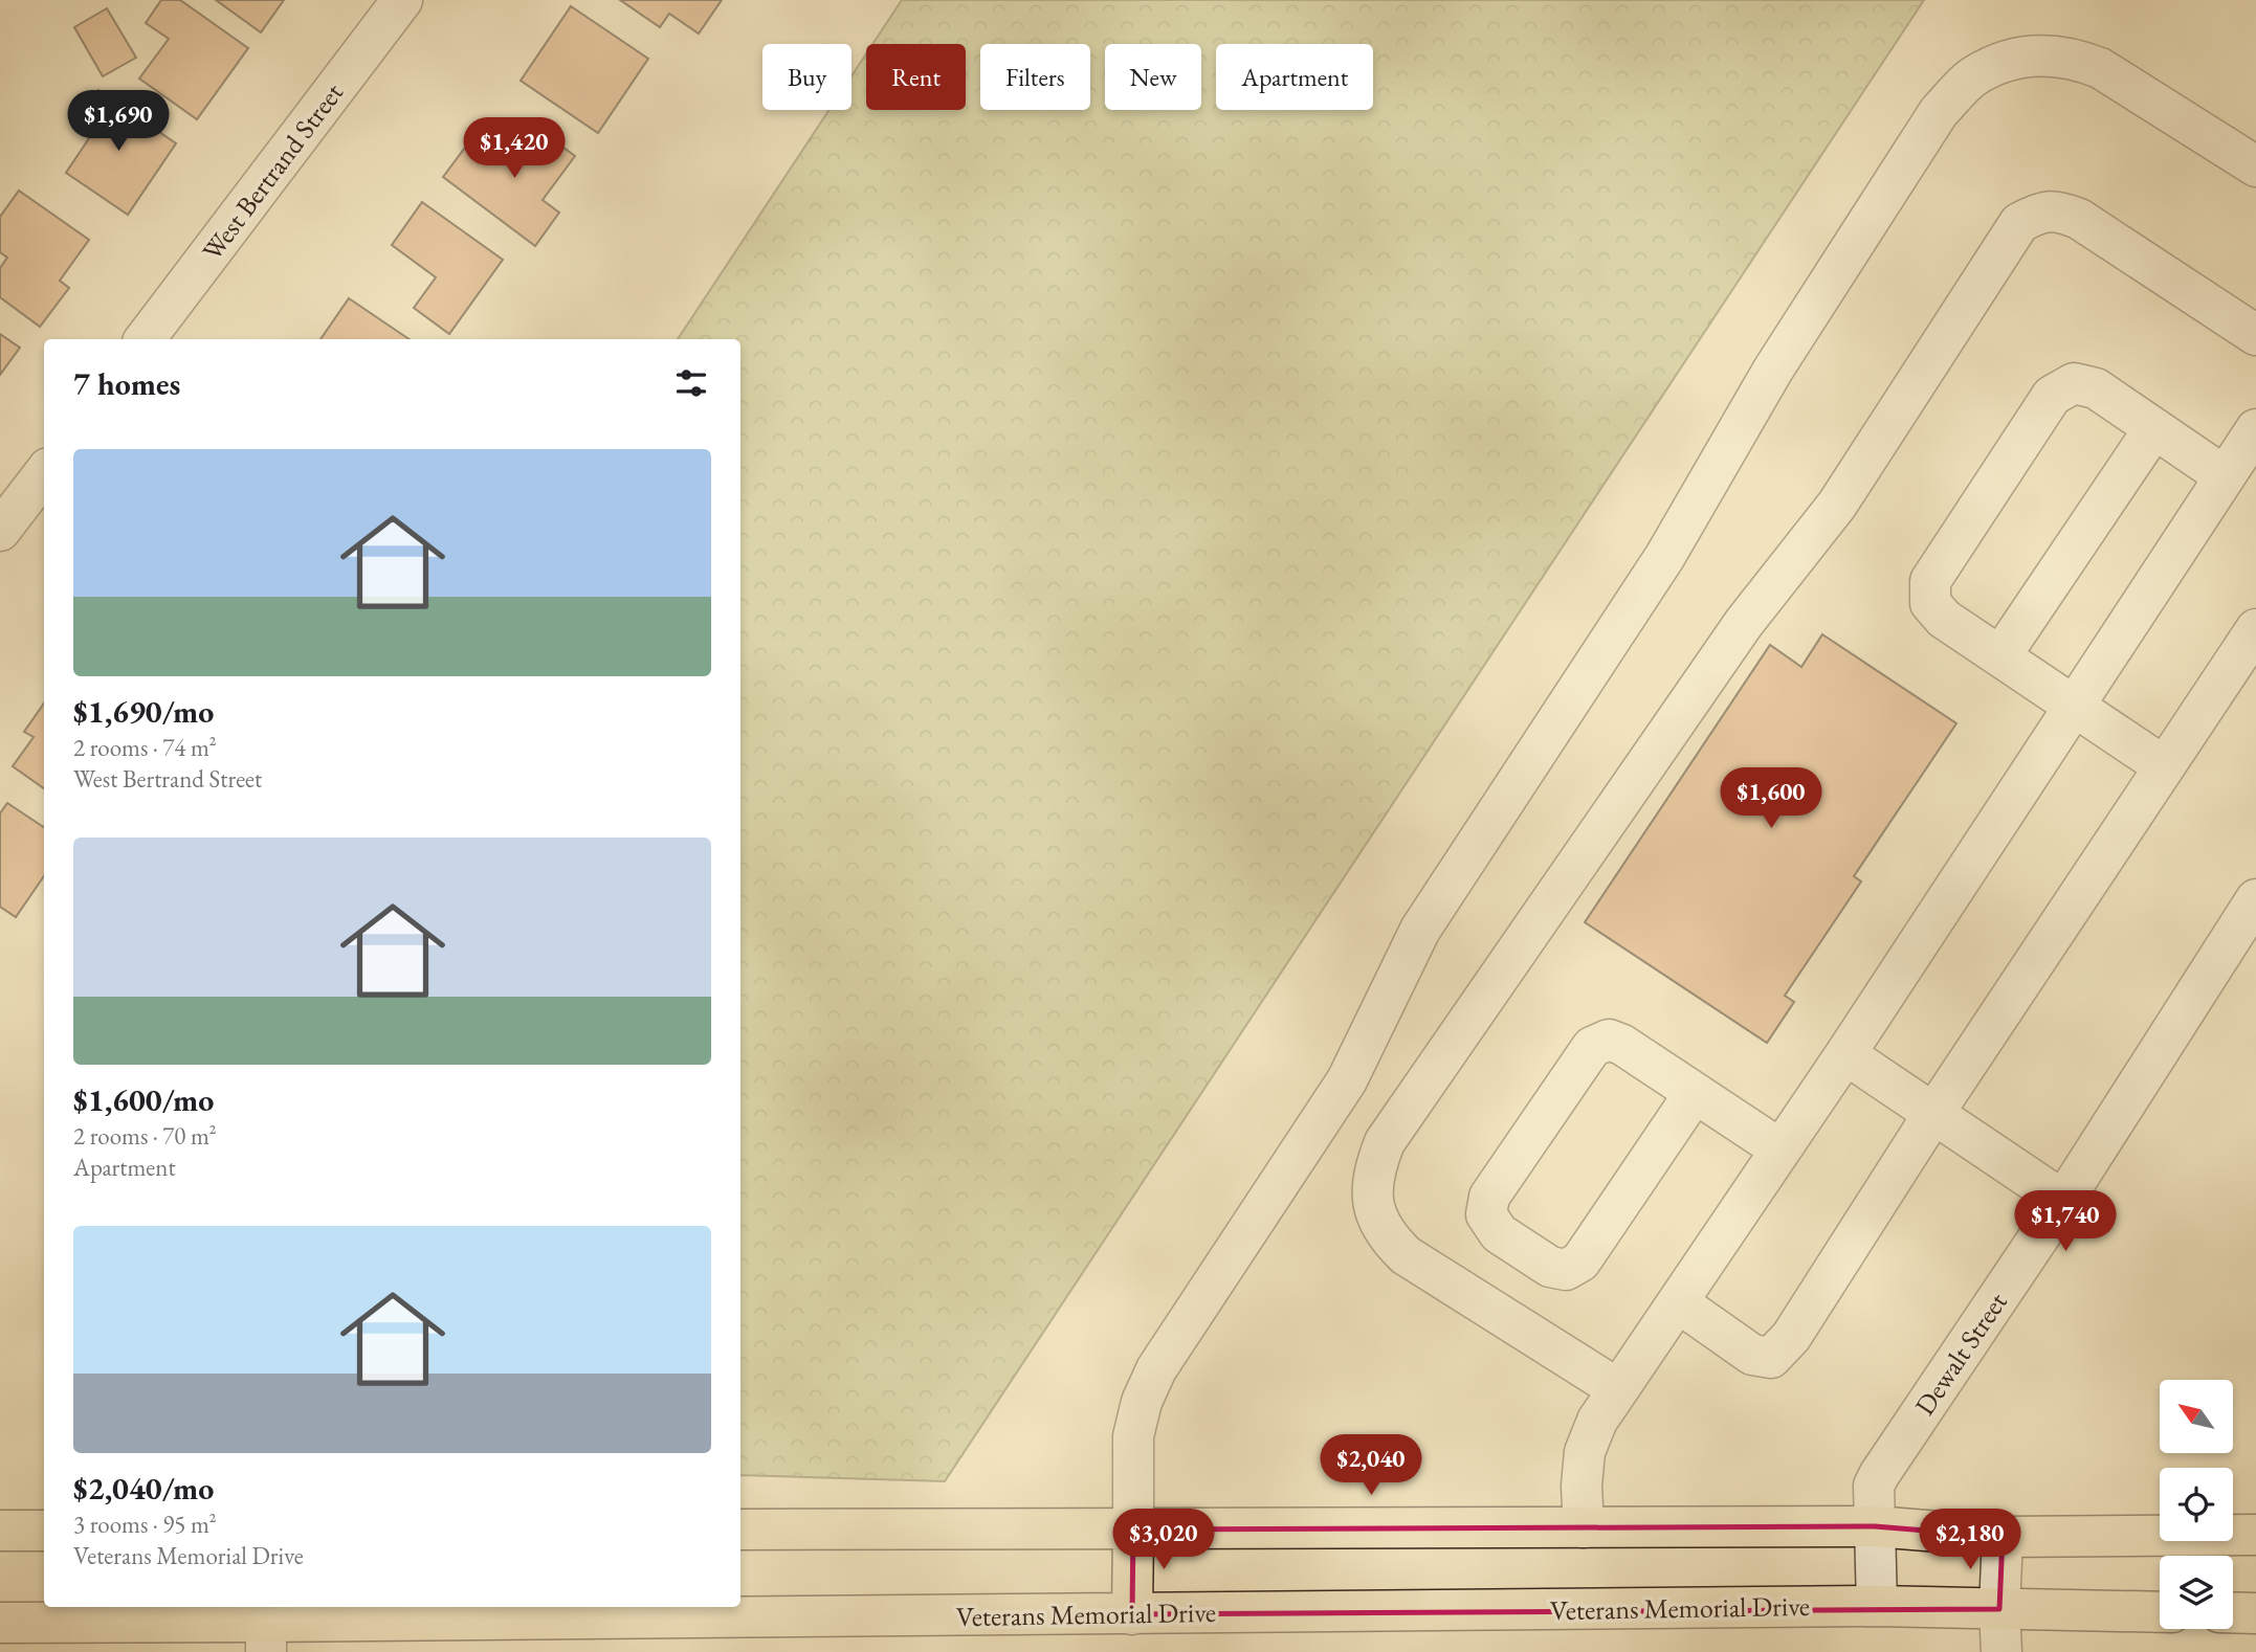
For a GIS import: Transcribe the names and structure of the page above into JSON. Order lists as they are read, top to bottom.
{
  "streets": {
    "main road": ["Veterans Memorial Drive"],
    "street": ["West Bertrand Street", "Dewalt Street"]
  },
  "crossings": [
    ["Dewalt Street", "Veterans Memorial Drive"]
  ],
  "north": "top left",
  "page": {
    "chip": [
      "Buy",
      "Rent",
      "Filters",
      "New",
      "Apartment"
    ],
    "price": [
      "$1,690",
      "$1,420",
      "$1,600",
      "$1,740",
      "$2,040",
      "$3,020",
      "$2,180"
    ],
    "heading": "7 homes",
    "list": [
      {
        "name": "$1,690/mo",
        "note": "2 rooms · 74 m² · West Bertrand Street"
      },
      {
        "name": "$1,600/mo",
        "note": "2 rooms · 70 m² · Apartment"
      },
      {
        "name": "$2,040/mo",
        "note": "3 rooms · 95 m² · Veterans Memorial Drive"
      }
    ]
  }
}
